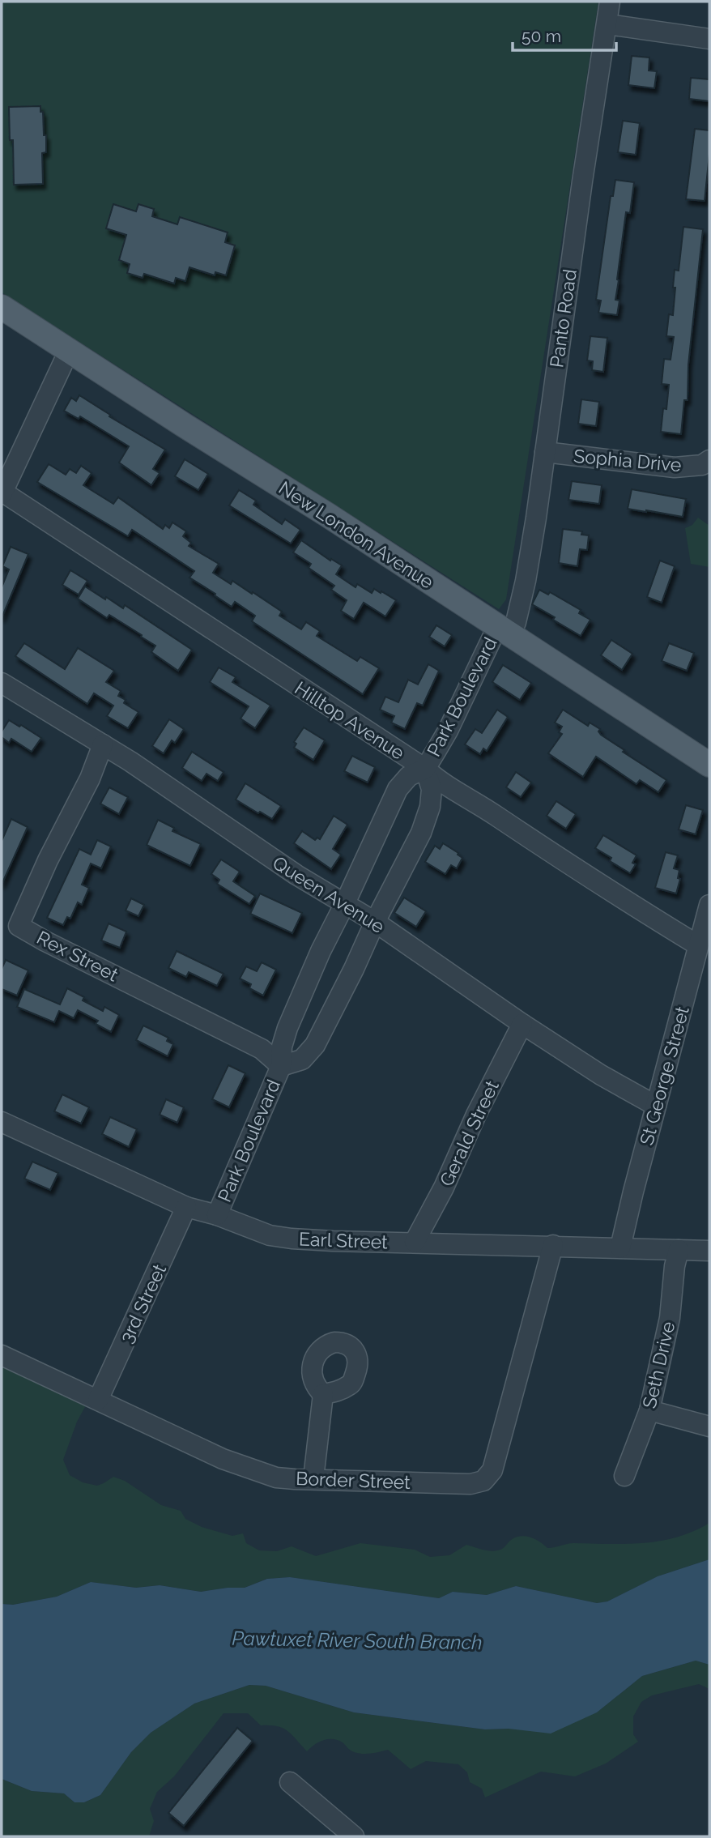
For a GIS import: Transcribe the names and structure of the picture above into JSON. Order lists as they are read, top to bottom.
{
  "streets": {
    "main road": ["New London Avenue"],
    "street": [
      "Panto Road",
      "Sophia Drive",
      "Park Boulevard",
      "Hilltop Avenue",
      "Queen Avenue",
      "Rex Street",
      "St George Street",
      "Gerald Street",
      "Earl Street",
      "3rd Street",
      "Seth Drive",
      "Border Street"
    ]
  },
  "crossings": [
    ["Panto Road", "Sophia Drive"],
    ["Panto Road", "New London Avenue"],
    ["Panto Road", "Park Boulevard"],
    ["New London Avenue", "Park Boulevard"],
    ["Park Boulevard", "Hilltop Avenue"],
    ["Park Boulevard", "Queen Avenue"],
    ["Park Boulevard", "Rex Street"],
    ["Park Boulevard", "Earl Street"],
    ["Hilltop Avenue", "St George Street"],
    ["Queen Avenue", "Rex Street"],
    ["Queen Avenue", "St George Street"],
    ["Queen Avenue", "Gerald Street"],
    ["St George Street", "Earl Street"],
    ["Gerald Street", "Earl Street"],
    ["Earl Street", "3rd Street"],
    ["Earl Street", "Seth Drive"],
    ["Earl Street", "Border Street"],
    ["3rd Street", "Border Street"]
  ],
  "water": ["Pawtuxet River South Branch"],
  "scale_bar": "50 m"
}
